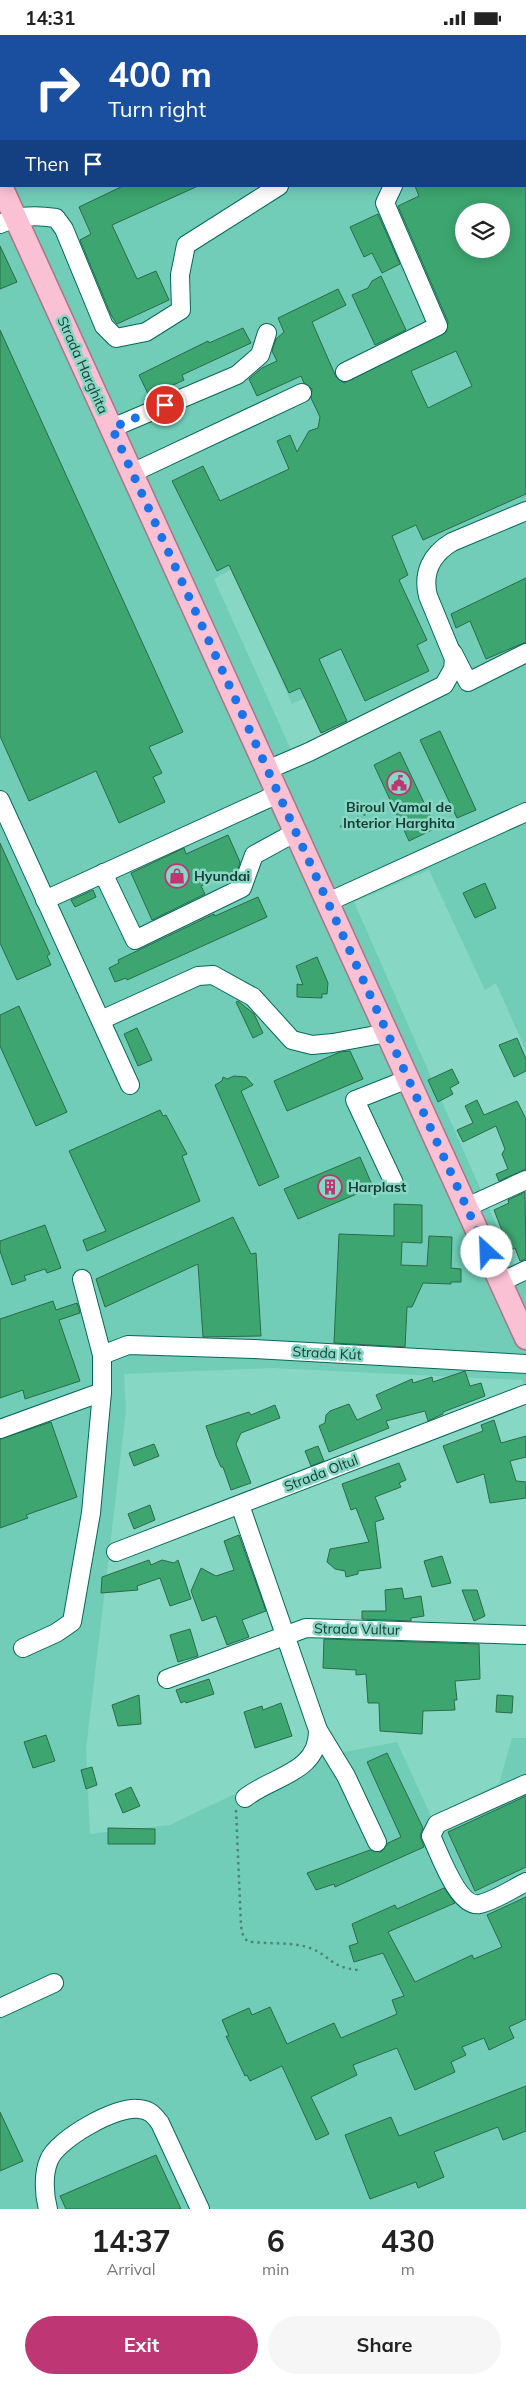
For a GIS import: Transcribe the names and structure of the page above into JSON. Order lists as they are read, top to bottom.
{
  "streets": {
    "main road": ["Strada Harghita"],
    "street": ["Strada Kút", "Strada Oltul", "Strada Vultur"]
  },
  "places": {
    "public building": ["Biroul Vamal de Interior Harghita"],
    "shop": ["Hyundai"],
    "building": ["Harplast"]
  },
  "page": {
    "status": "14:31",
    "turn": ["400 m", "Turn right"],
    "then": "Then",
    "eta": [
      "14:37",
      "Arrival",
      "6",
      "min",
      "430",
      "m"
    ],
    "buttons": ["Exit", "Share"]
  }
}
